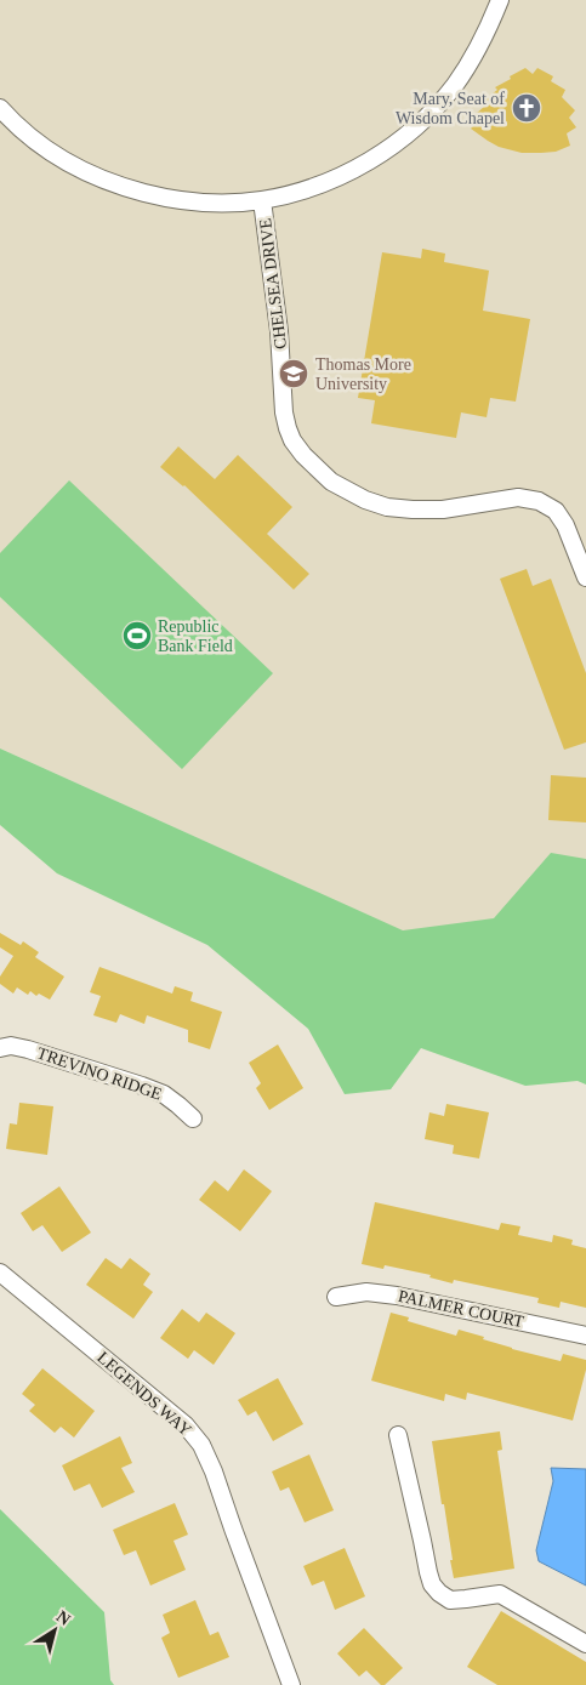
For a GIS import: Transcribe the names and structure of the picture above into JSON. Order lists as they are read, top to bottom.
{
  "streets": {
    "street": [
      "CHELSEA DRIVE",
      "TREVINO RIDGE",
      "PALMER COURT",
      "LEGENDS WAY"
    ]
  },
  "places": {
    "church": ["Mary, Seat of Wisdom Chapel"],
    "school or university": ["Thomas More University"],
    "sports": ["Republic Bank Field"]
  },
  "north": "top right"
}
